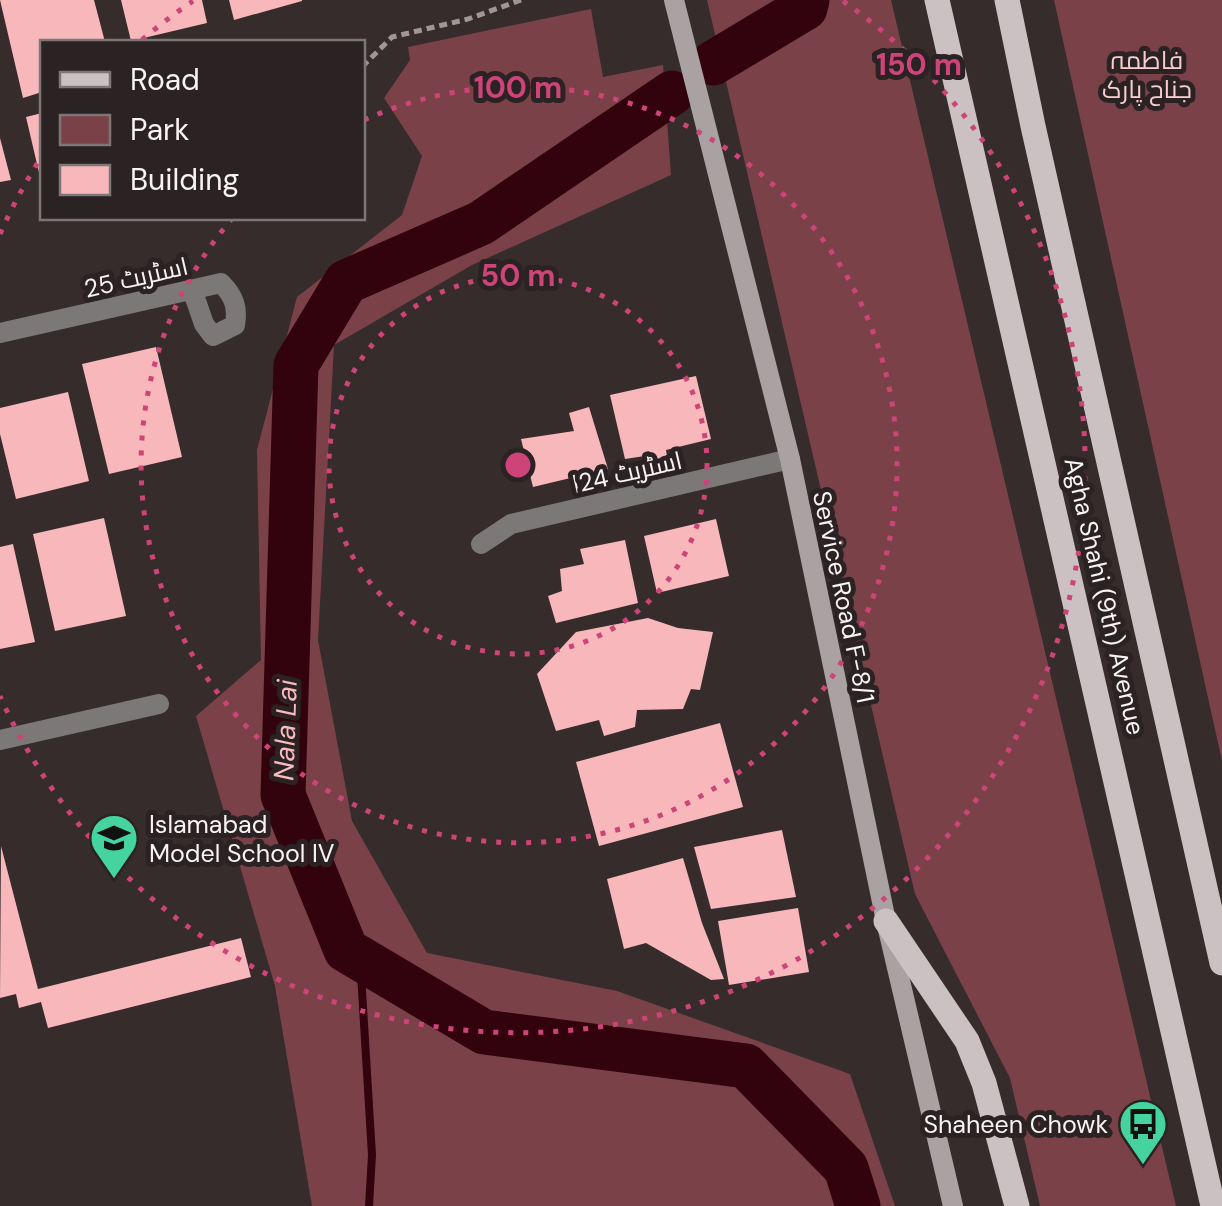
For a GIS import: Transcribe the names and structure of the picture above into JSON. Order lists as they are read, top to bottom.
{
  "streets": {
    "main road": ["Agha Shahi (9th) Avenue"],
    "street": ["اسٹریٹ 25", "اسٹریٹ 24ا", "Service Road F-8/1"]
  },
  "crossings": [
    ["اسٹریٹ 24ا", "Service Road F-8/1"]
  ],
  "water": ["Nala Lai"],
  "parks": ["فاطمہ جناح پارک"],
  "places": {
    "school or university": ["Islamabad Model School IV"],
    "bus stop": ["Shaheen Chowk"]
  },
  "legend": ["Road", "Park", "Building"],
  "rings": ["150 m", "100 m", "50 m"]
}
